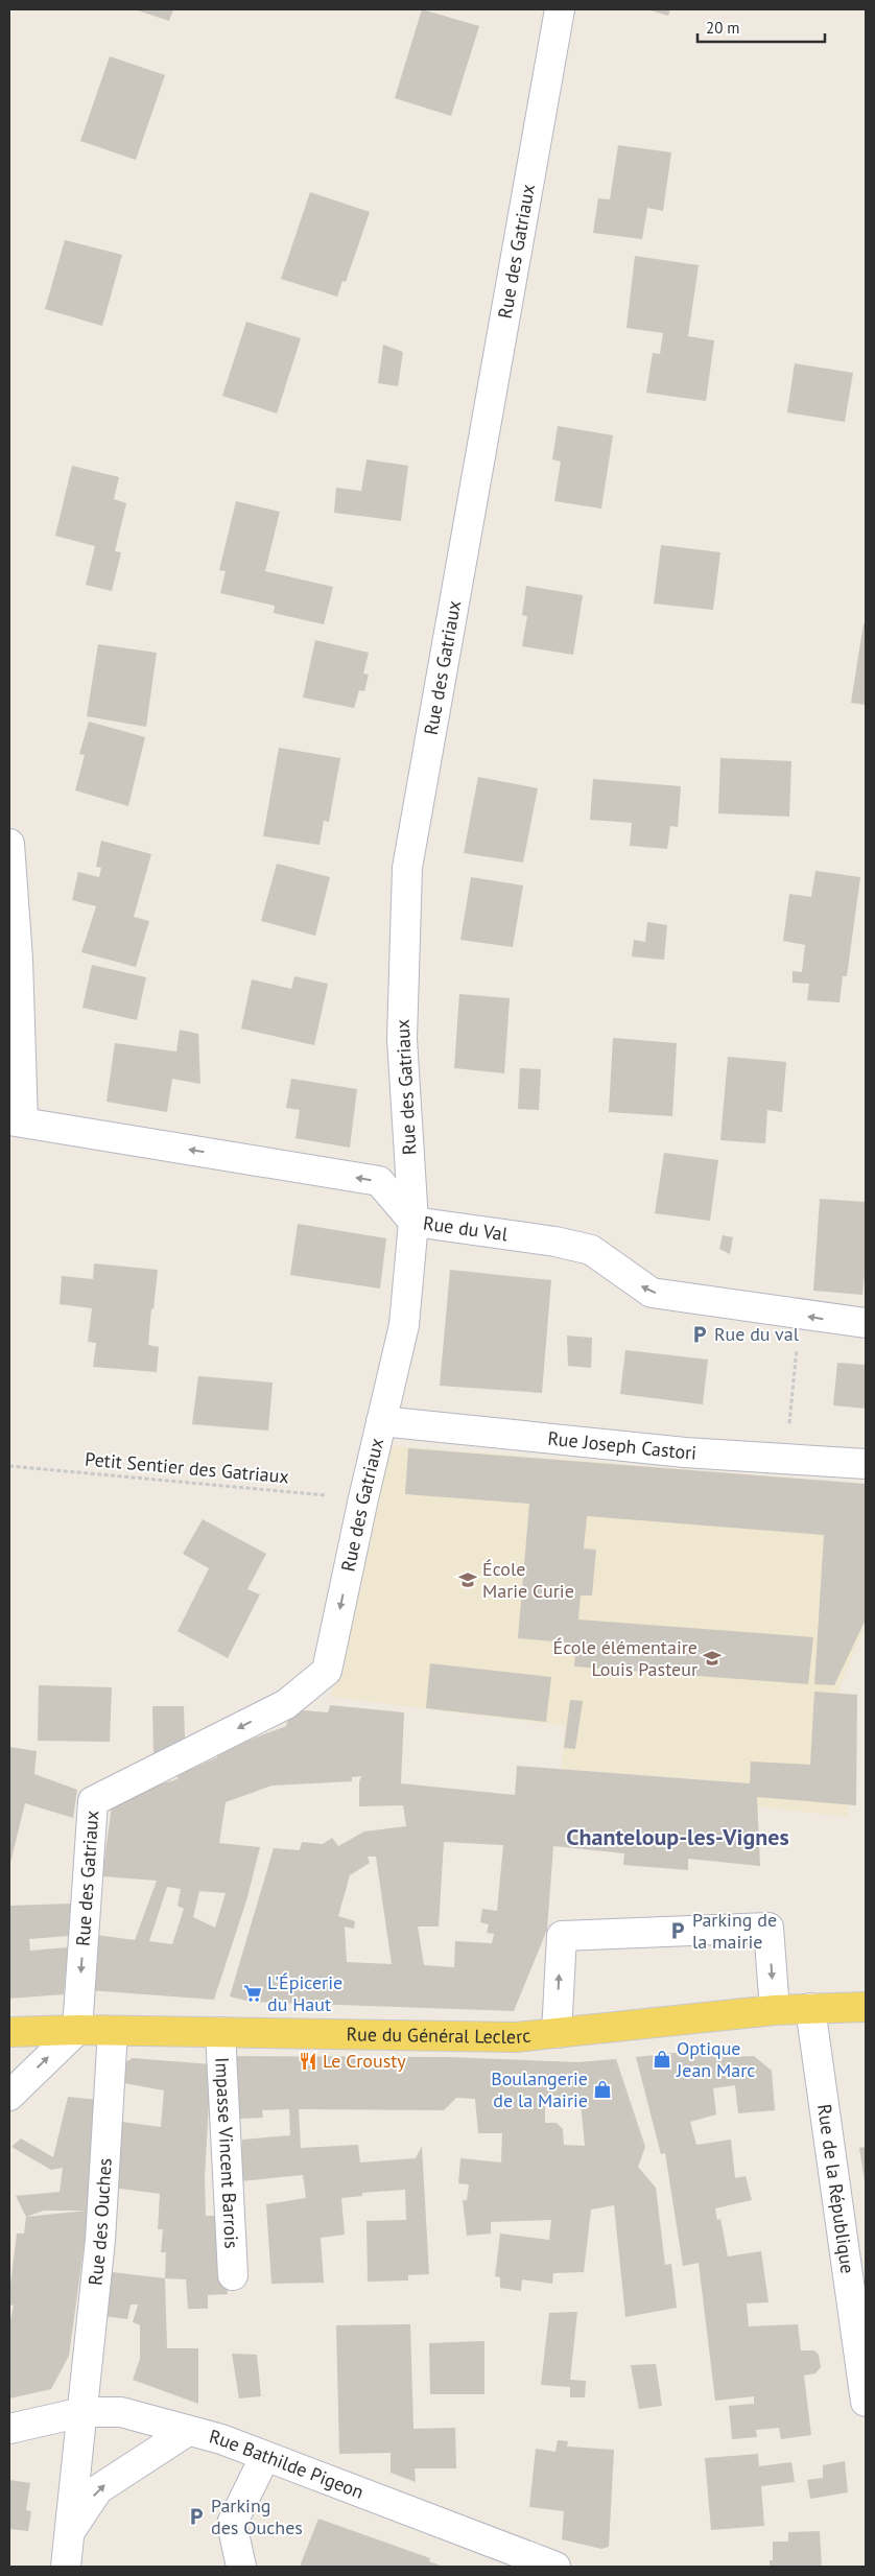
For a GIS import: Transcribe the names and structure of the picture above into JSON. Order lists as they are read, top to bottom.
{
  "streets": {
    "main road": ["Rue du Général Leclerc"],
    "street": [
      "Rue des Gatriaux",
      "Rue du Val",
      "Rue Joseph Castori",
      "Impasse Vincent Barrois",
      "Rue de la République",
      "Rue des Ouches",
      "Rue Bathilde Pigeon"
    ],
    "path": ["Petit Sentier des Gatriaux"]
  },
  "crossings": [
    ["Rue des Gatriaux", "Rue du Val"],
    ["Rue des Gatriaux", "Rue Joseph Castori"],
    ["Rue des Gatriaux", "Petit Sentier des Gatriaux"],
    ["Rue des Gatriaux", "Rue du Général Leclerc"],
    ["Rue du Général Leclerc", "Impasse Vincent Barrois"],
    ["Rue du Général Leclerc", "Rue de la République"],
    ["Rue du Général Leclerc", "Rue des Ouches"],
    ["Rue des Ouches", "Rue Bathilde Pigeon"]
  ],
  "one_way": ["Rue du Val"],
  "districts": ["Chanteloup-les-Vignes"],
  "places": {
    "parking": ["Rue du val", "Parking de la mairie", "Parking des Ouches"],
    "school or university": ["École Marie Curie", "École élémentaire Louis Pasteur"],
    "supermarket": ["L'Épicerie du Haut"],
    "shop": ["Optique Jean Marc", "Boulangerie de la Mairie"],
    "restaurant": ["Le Crousty"]
  },
  "scale_bar": "20 m"
}
